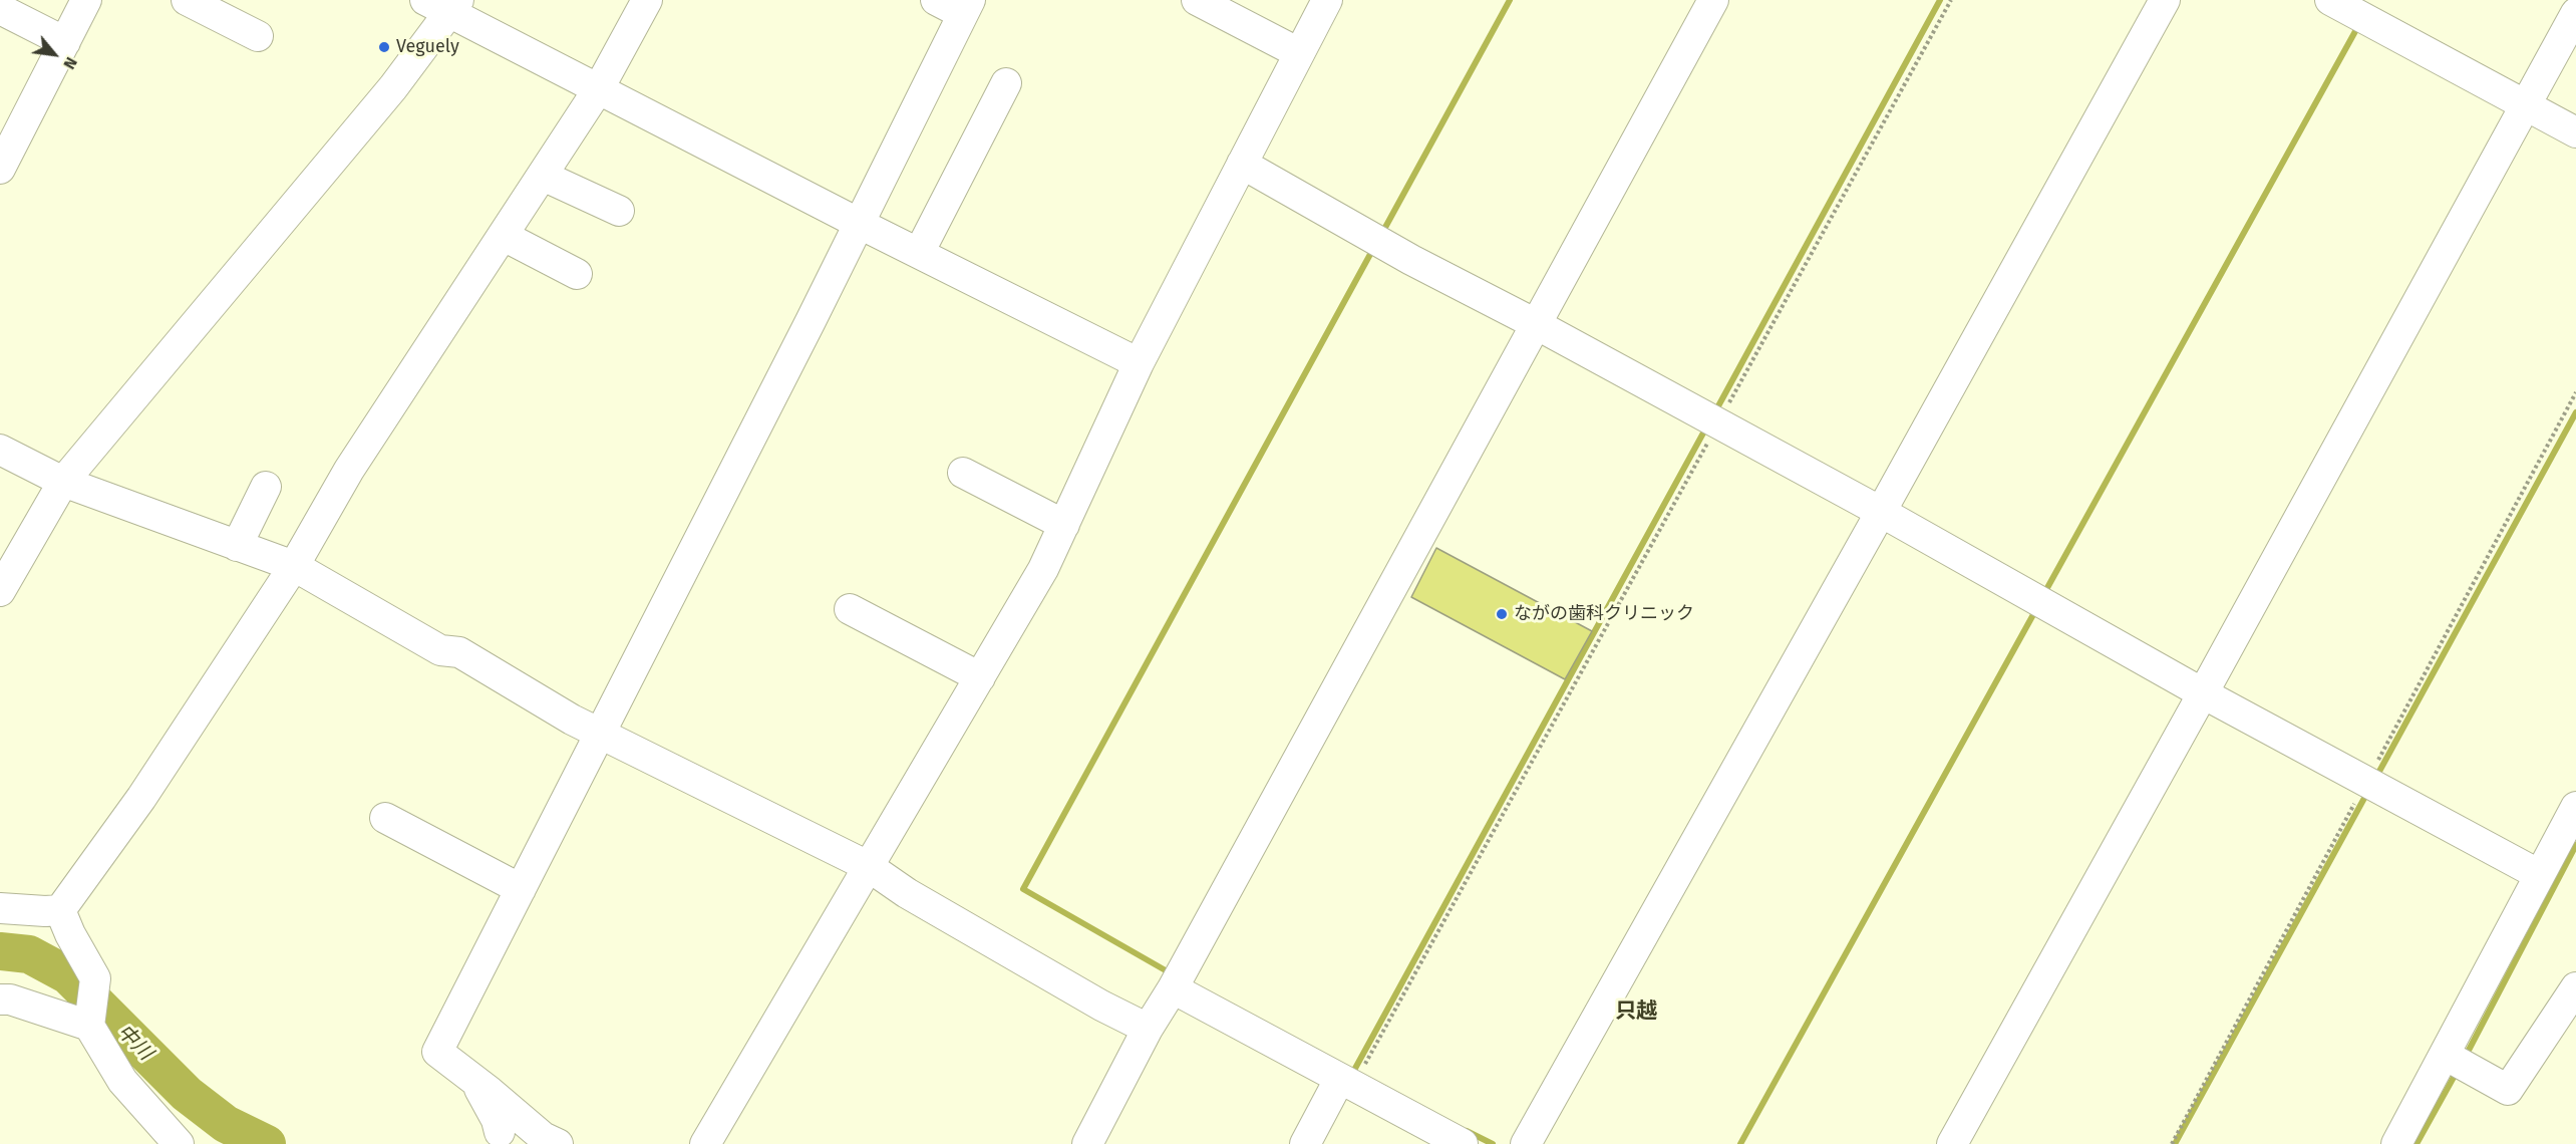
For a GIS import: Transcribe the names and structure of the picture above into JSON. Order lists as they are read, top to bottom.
{
  "districts": ["只越"],
  "water": ["中川"],
  "places": ["Veguely", "ながの歯科クリニック"],
  "north": "bottom right"
}
